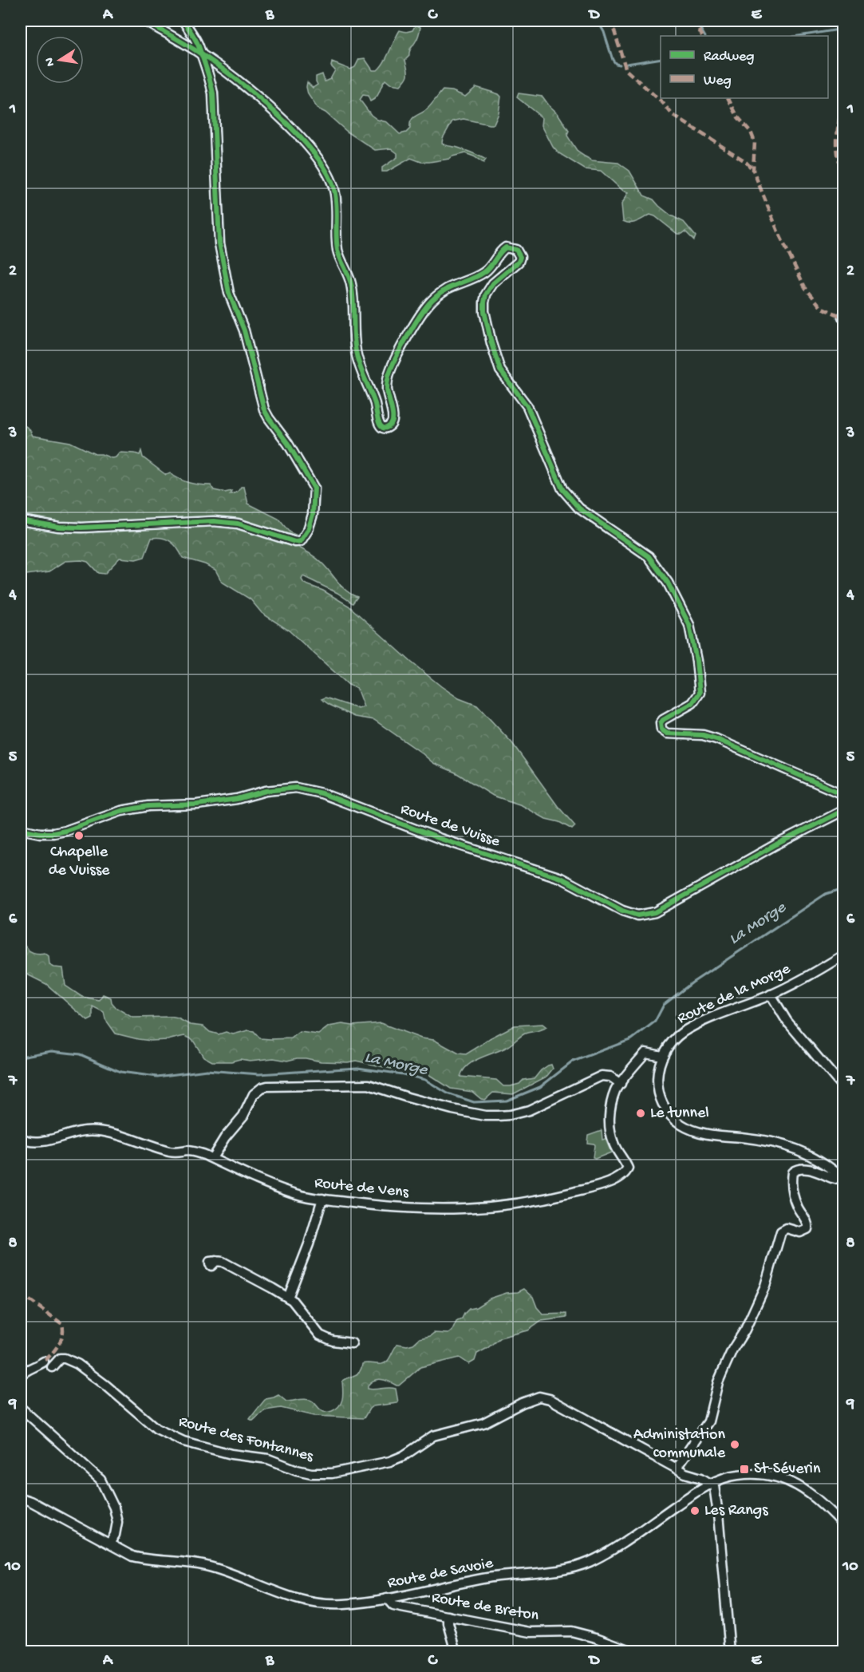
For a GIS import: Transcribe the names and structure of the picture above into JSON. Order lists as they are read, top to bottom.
{
  "streets": {
    "street": [
      "Route de Vuisse",
      "Route de la Morge",
      "Route de Vens",
      "Route des Fontannes",
      "Route de Savoie",
      "Route de Breton"
    ]
  },
  "crossings": [
    ["Route des Fontannes", "Route de Savoie"],
    ["Route de Savoie", "Route de Breton"]
  ],
  "water": ["La Morge"],
  "places": {
    "other": [
      "Chapelle de Vuisse",
      "Le tunnel",
      "Administation communale",
      "Les Rangs"
    ],
    "transit": ["St-Séverin"]
  },
  "legend": ["Radweg", "Weg"],
  "north": "left",
  "grid": {
    "columns": [
      "A",
      "B",
      "C",
      "D",
      "E"
    ],
    "rows": [
      "1",
      "2",
      "3",
      "4",
      "5",
      "6",
      "7",
      "8",
      "9",
      "10"
    ]
  }
}
